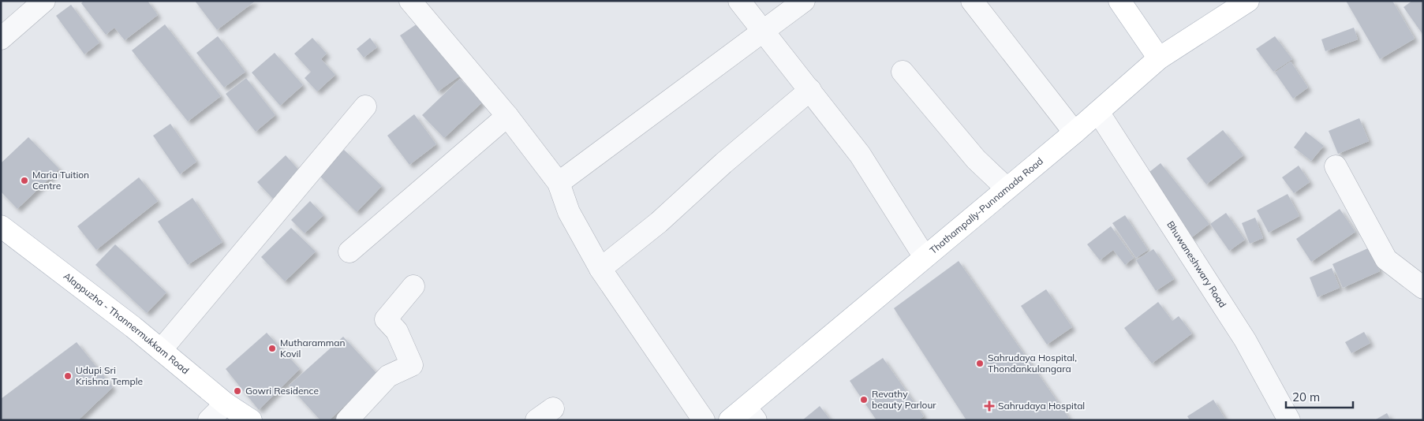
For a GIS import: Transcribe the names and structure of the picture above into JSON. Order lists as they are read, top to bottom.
{
  "streets": {
    "main road": ["Thathampally-Punnamada Road", "Alappuzha - Thannermukkam Road"],
    "street": ["Bhuwaneshwary Road"]
  },
  "crossings": [
    ["Thathampally-Punnamada Road", "Bhuwaneshwary Road"]
  ],
  "places": {
    "other": [
      "Maria Tuition Centre",
      "Mutharamman Kovil",
      "Sahrudaya Hospital, Thondankulangara",
      "Udupi Sri Krishna Temple",
      "Gowri Residence",
      "Revathy beauty Parlour"
    ],
    "health": ["Sahrudaya Hospital"]
  },
  "scale_bar": "20 m"
}
